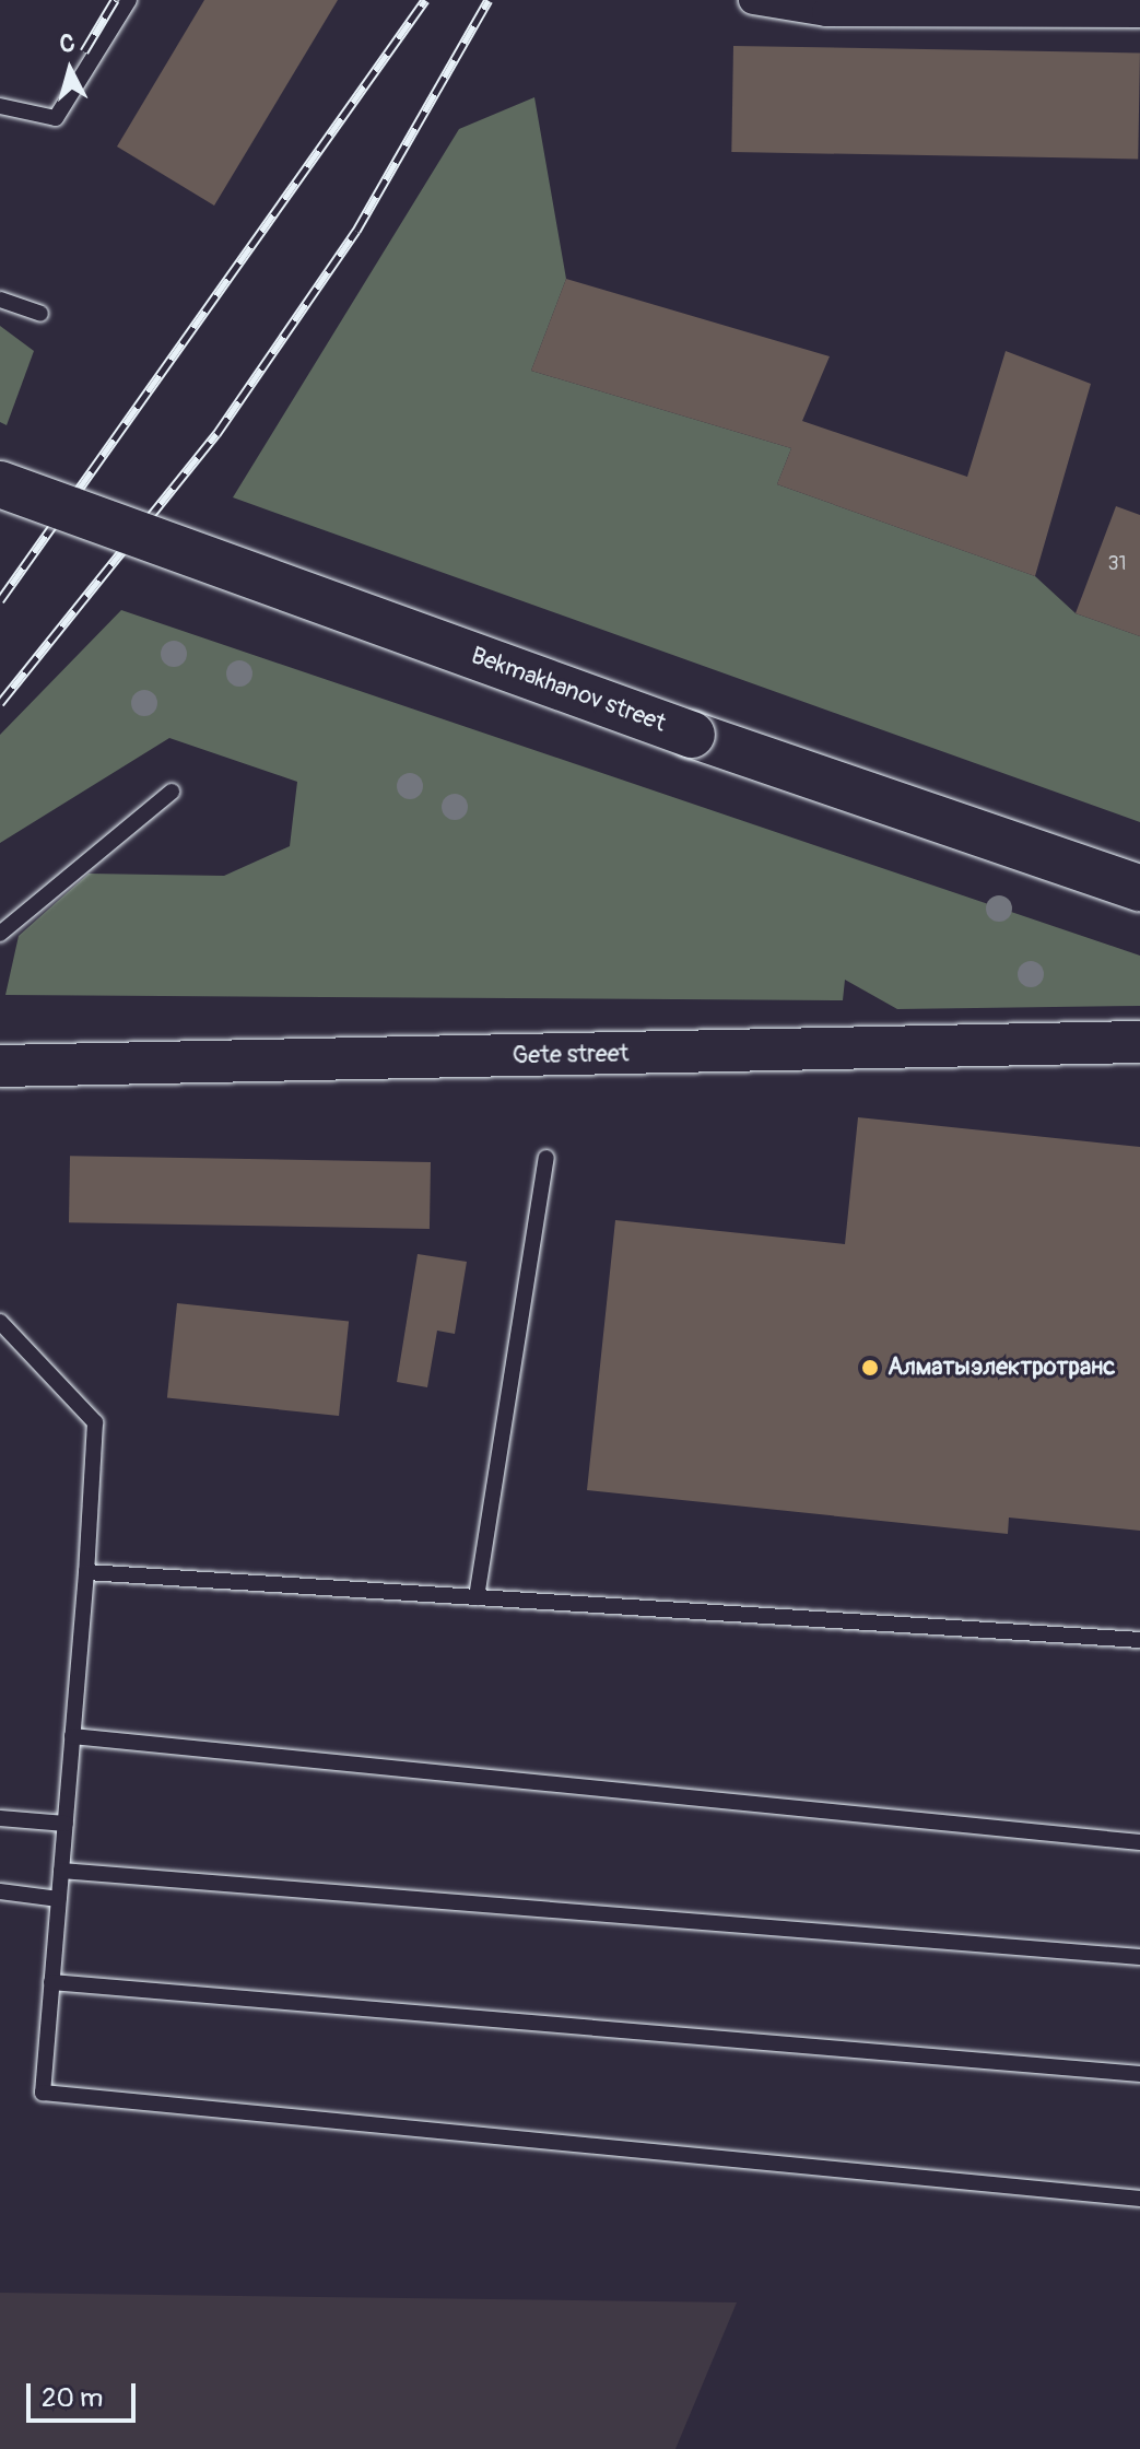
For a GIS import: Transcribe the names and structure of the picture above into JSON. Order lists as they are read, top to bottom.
{
  "streets": {
    "main road": ["Bekmakhanov street", "Gete street"]
  },
  "places": ["Алматыэлектротранс"],
  "house_numbers": ["31"],
  "scale_bar": "20 m",
  "north": "top"
}
